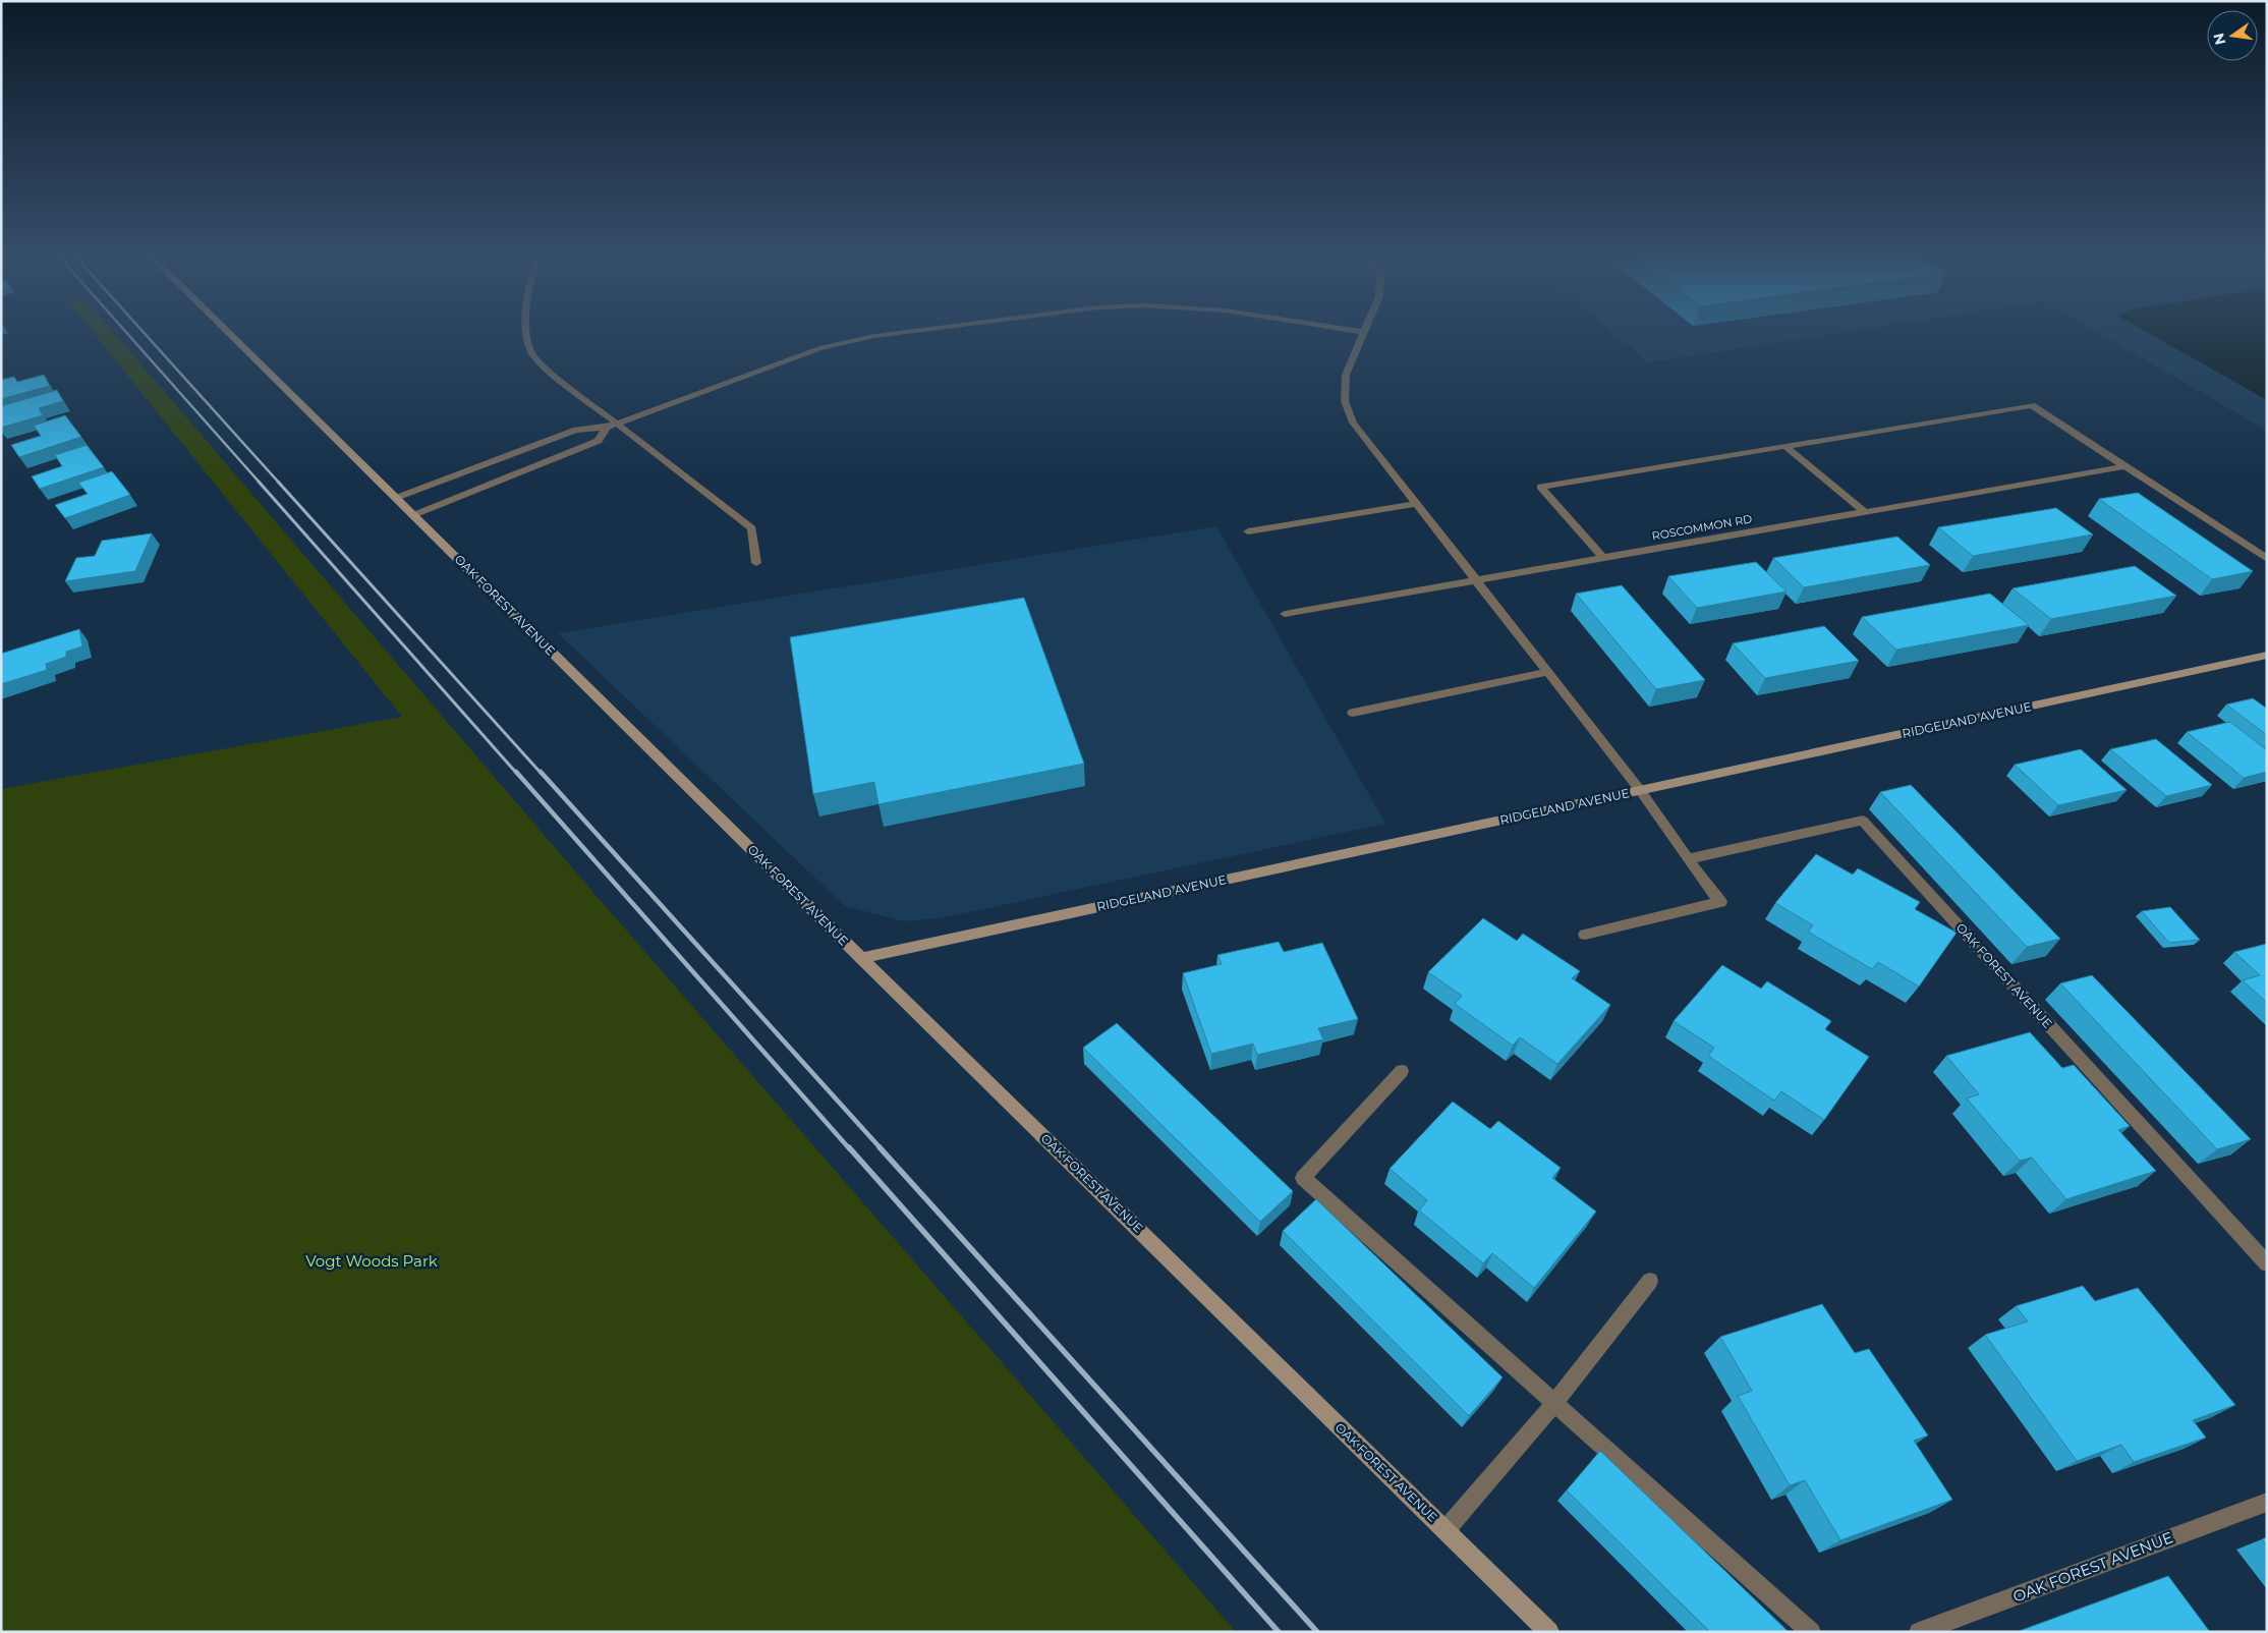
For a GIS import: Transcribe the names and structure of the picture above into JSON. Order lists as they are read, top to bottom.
{
  "streets": {
    "street": ["ROSCOMMON RD", "OAK FOREST AVENUE", "RIDGELAND AVENUE"]
  },
  "crossings": [
    ["OAK FOREST AVENUE", "RIDGELAND AVENUE"]
  ],
  "parks": ["Vogt Woods Park"],
  "north": "left"
}
